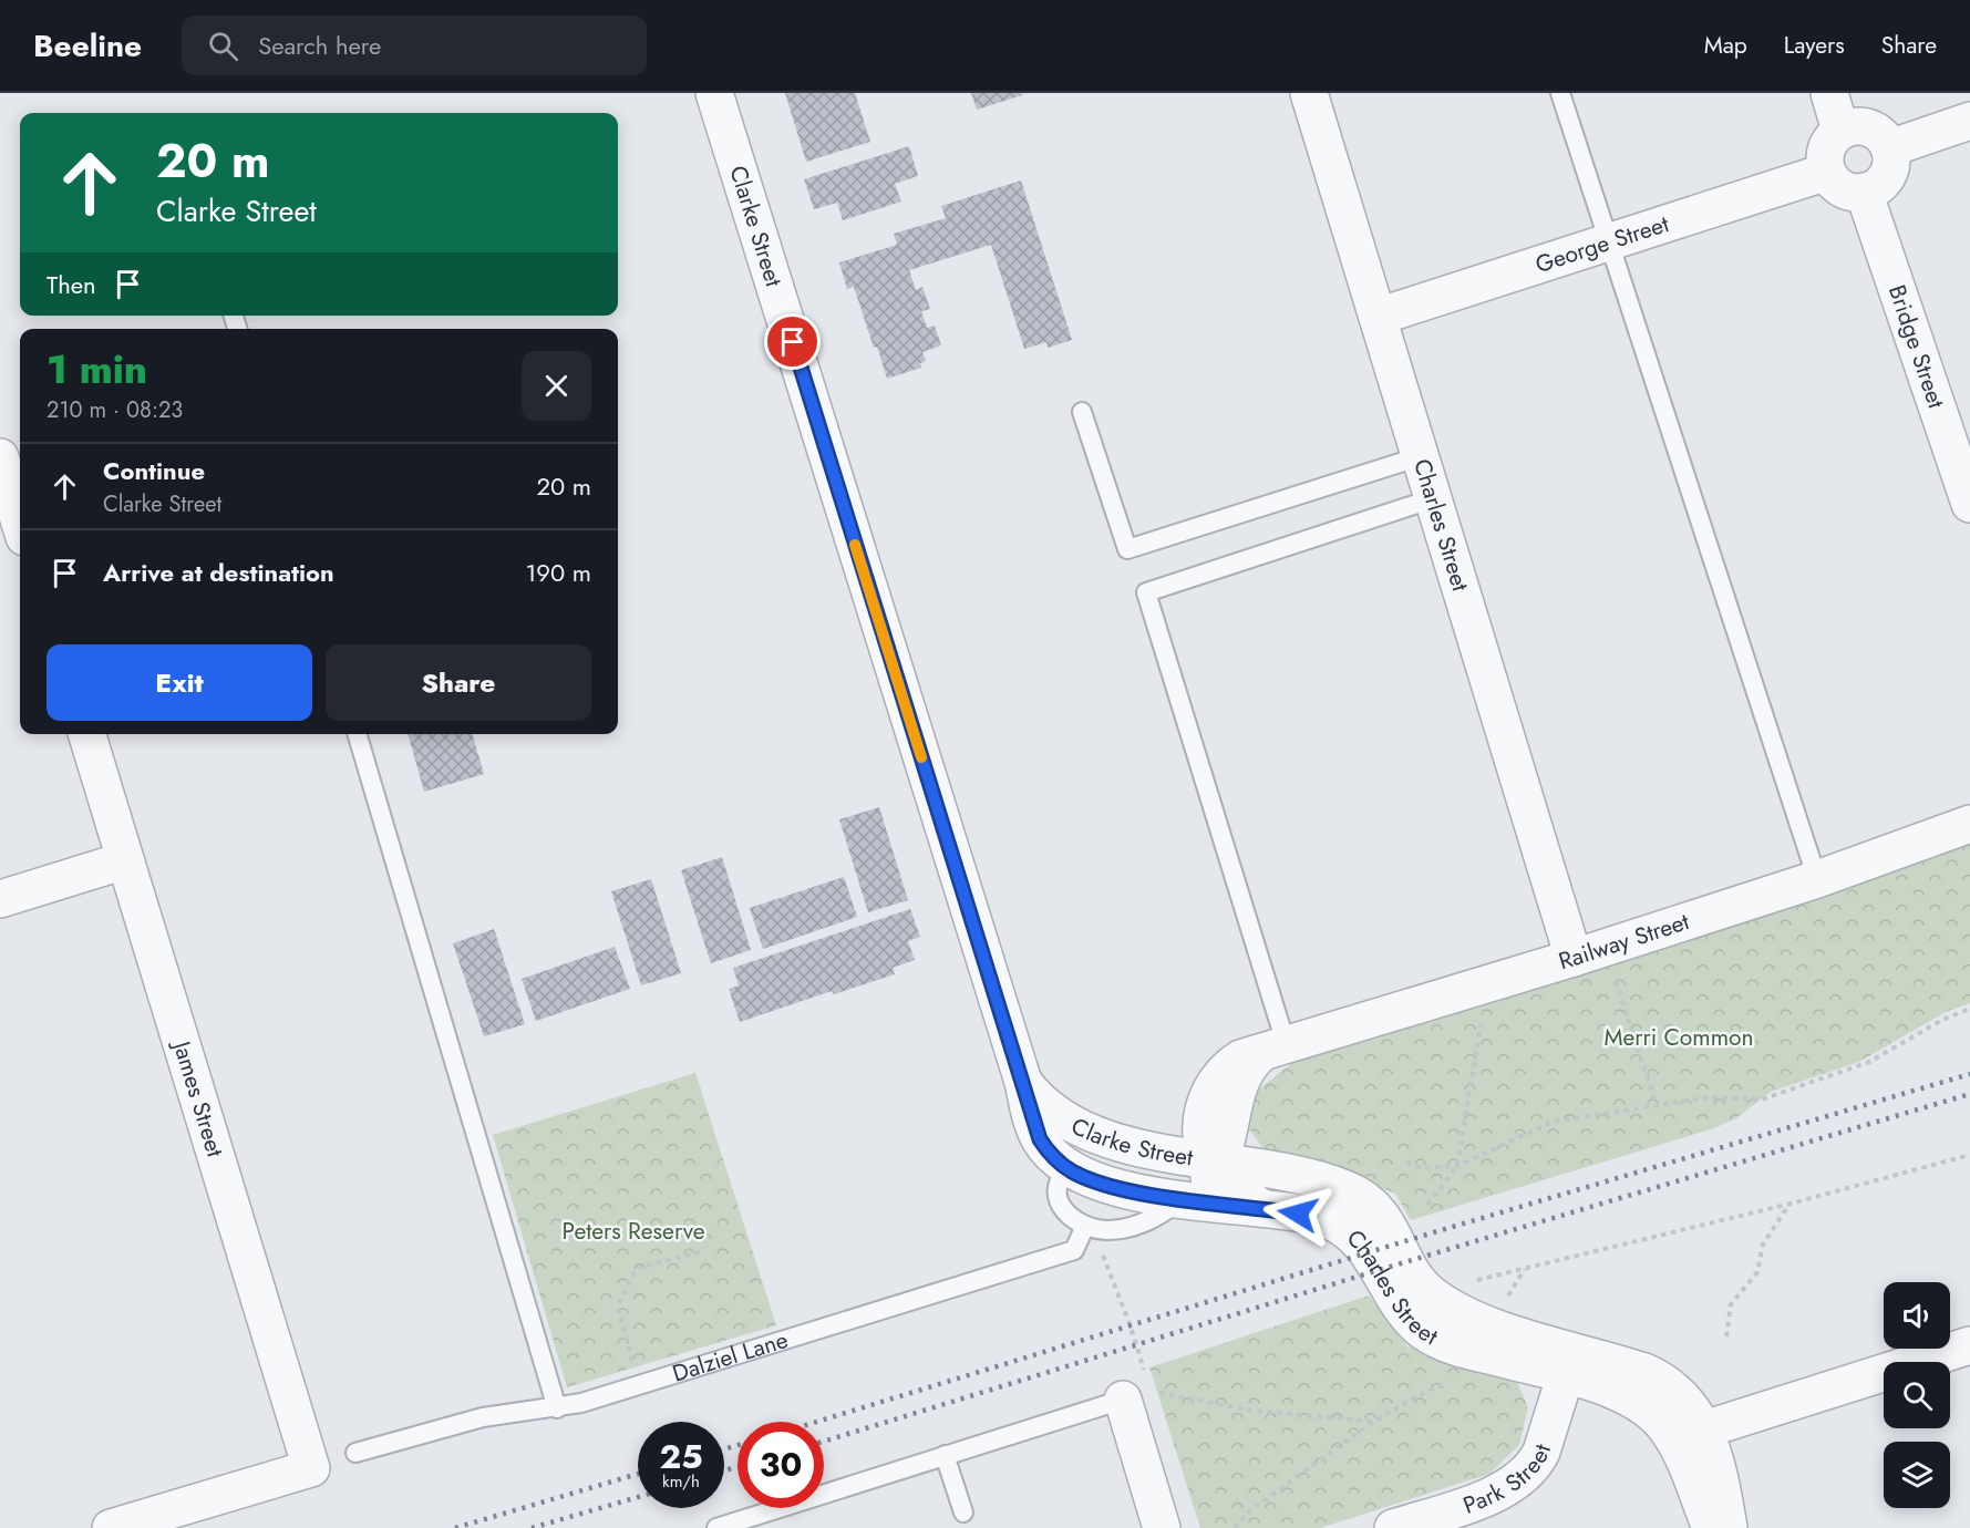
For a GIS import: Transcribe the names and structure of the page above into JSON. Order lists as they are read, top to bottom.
{
  "streets": {
    "street": [
      "Clarke Street",
      "George Street",
      "Bridge Street",
      "Charles Street",
      "Railway Street",
      "James Street",
      "Park Street"
    ],
    "lane": ["Dalziel Lane"]
  },
  "crossings": [
    ["Clarke Street", "Charles Street"],
    ["Clarke Street", "Railway Street"],
    ["George Street", "Bridge Street"],
    ["George Street", "Charles Street"],
    ["Charles Street", "Railway Street"],
    ["Charles Street", "Park Street"]
  ],
  "parks": ["Merri Common", "Peters Reserve"],
  "page": {
    "header": "Beeline",
    "search": "Search here",
    "nav": ["Map", "Layers", "Share"],
    "turn": ["20 m", "Clarke Street"],
    "then": "Then",
    "heading": ["1 min", "210 m · 08:23"],
    "list": [
      {
        "name": "Continue",
        "note": "Clarke Street",
        "value": "20 m"
      },
      {
        "name": "Arrive at destination",
        "value": "190 m"
      }
    ],
    "buttons": ["Exit", "Share"],
    "speed": "25 km/h",
    "limit": "30"
  }
}
